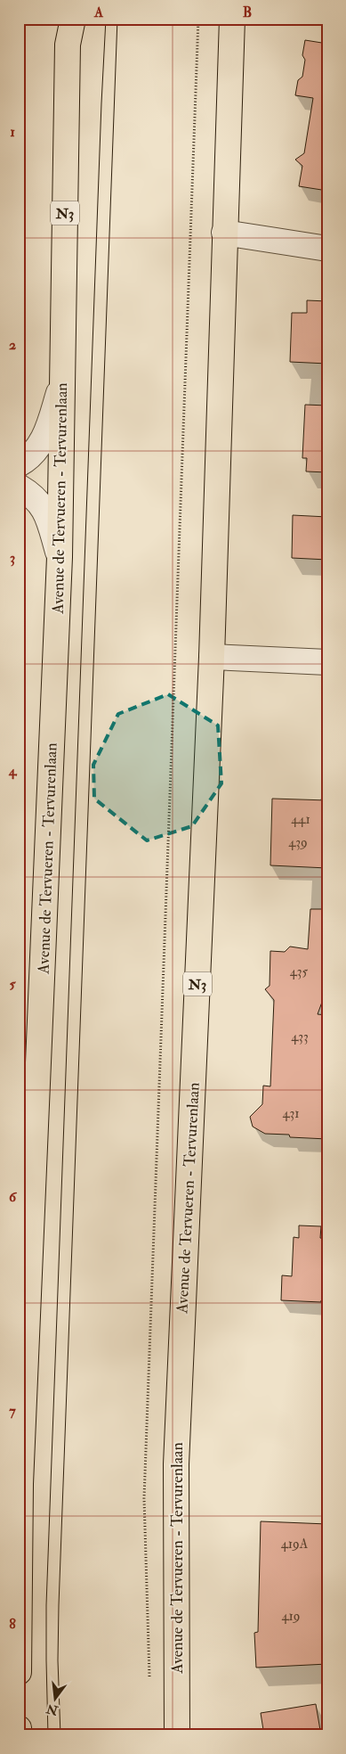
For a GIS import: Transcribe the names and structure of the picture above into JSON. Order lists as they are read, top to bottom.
{
  "streets": {
    "main road": ["N3", "Avenue de Tervueren - Tervurenlaan"]
  },
  "crossings": [
    ["N3", "Avenue de Tervueren - Tervurenlaan"]
  ],
  "house_numbers": [
    "441",
    "439",
    "435",
    "433",
    "431",
    "419A",
    "419"
  ],
  "north": "bottom",
  "grid": {
    "columns": ["A", "B"],
    "rows": [
      "1",
      "2",
      "3",
      "4",
      "5",
      "6",
      "7",
      "8"
    ]
  }
}
